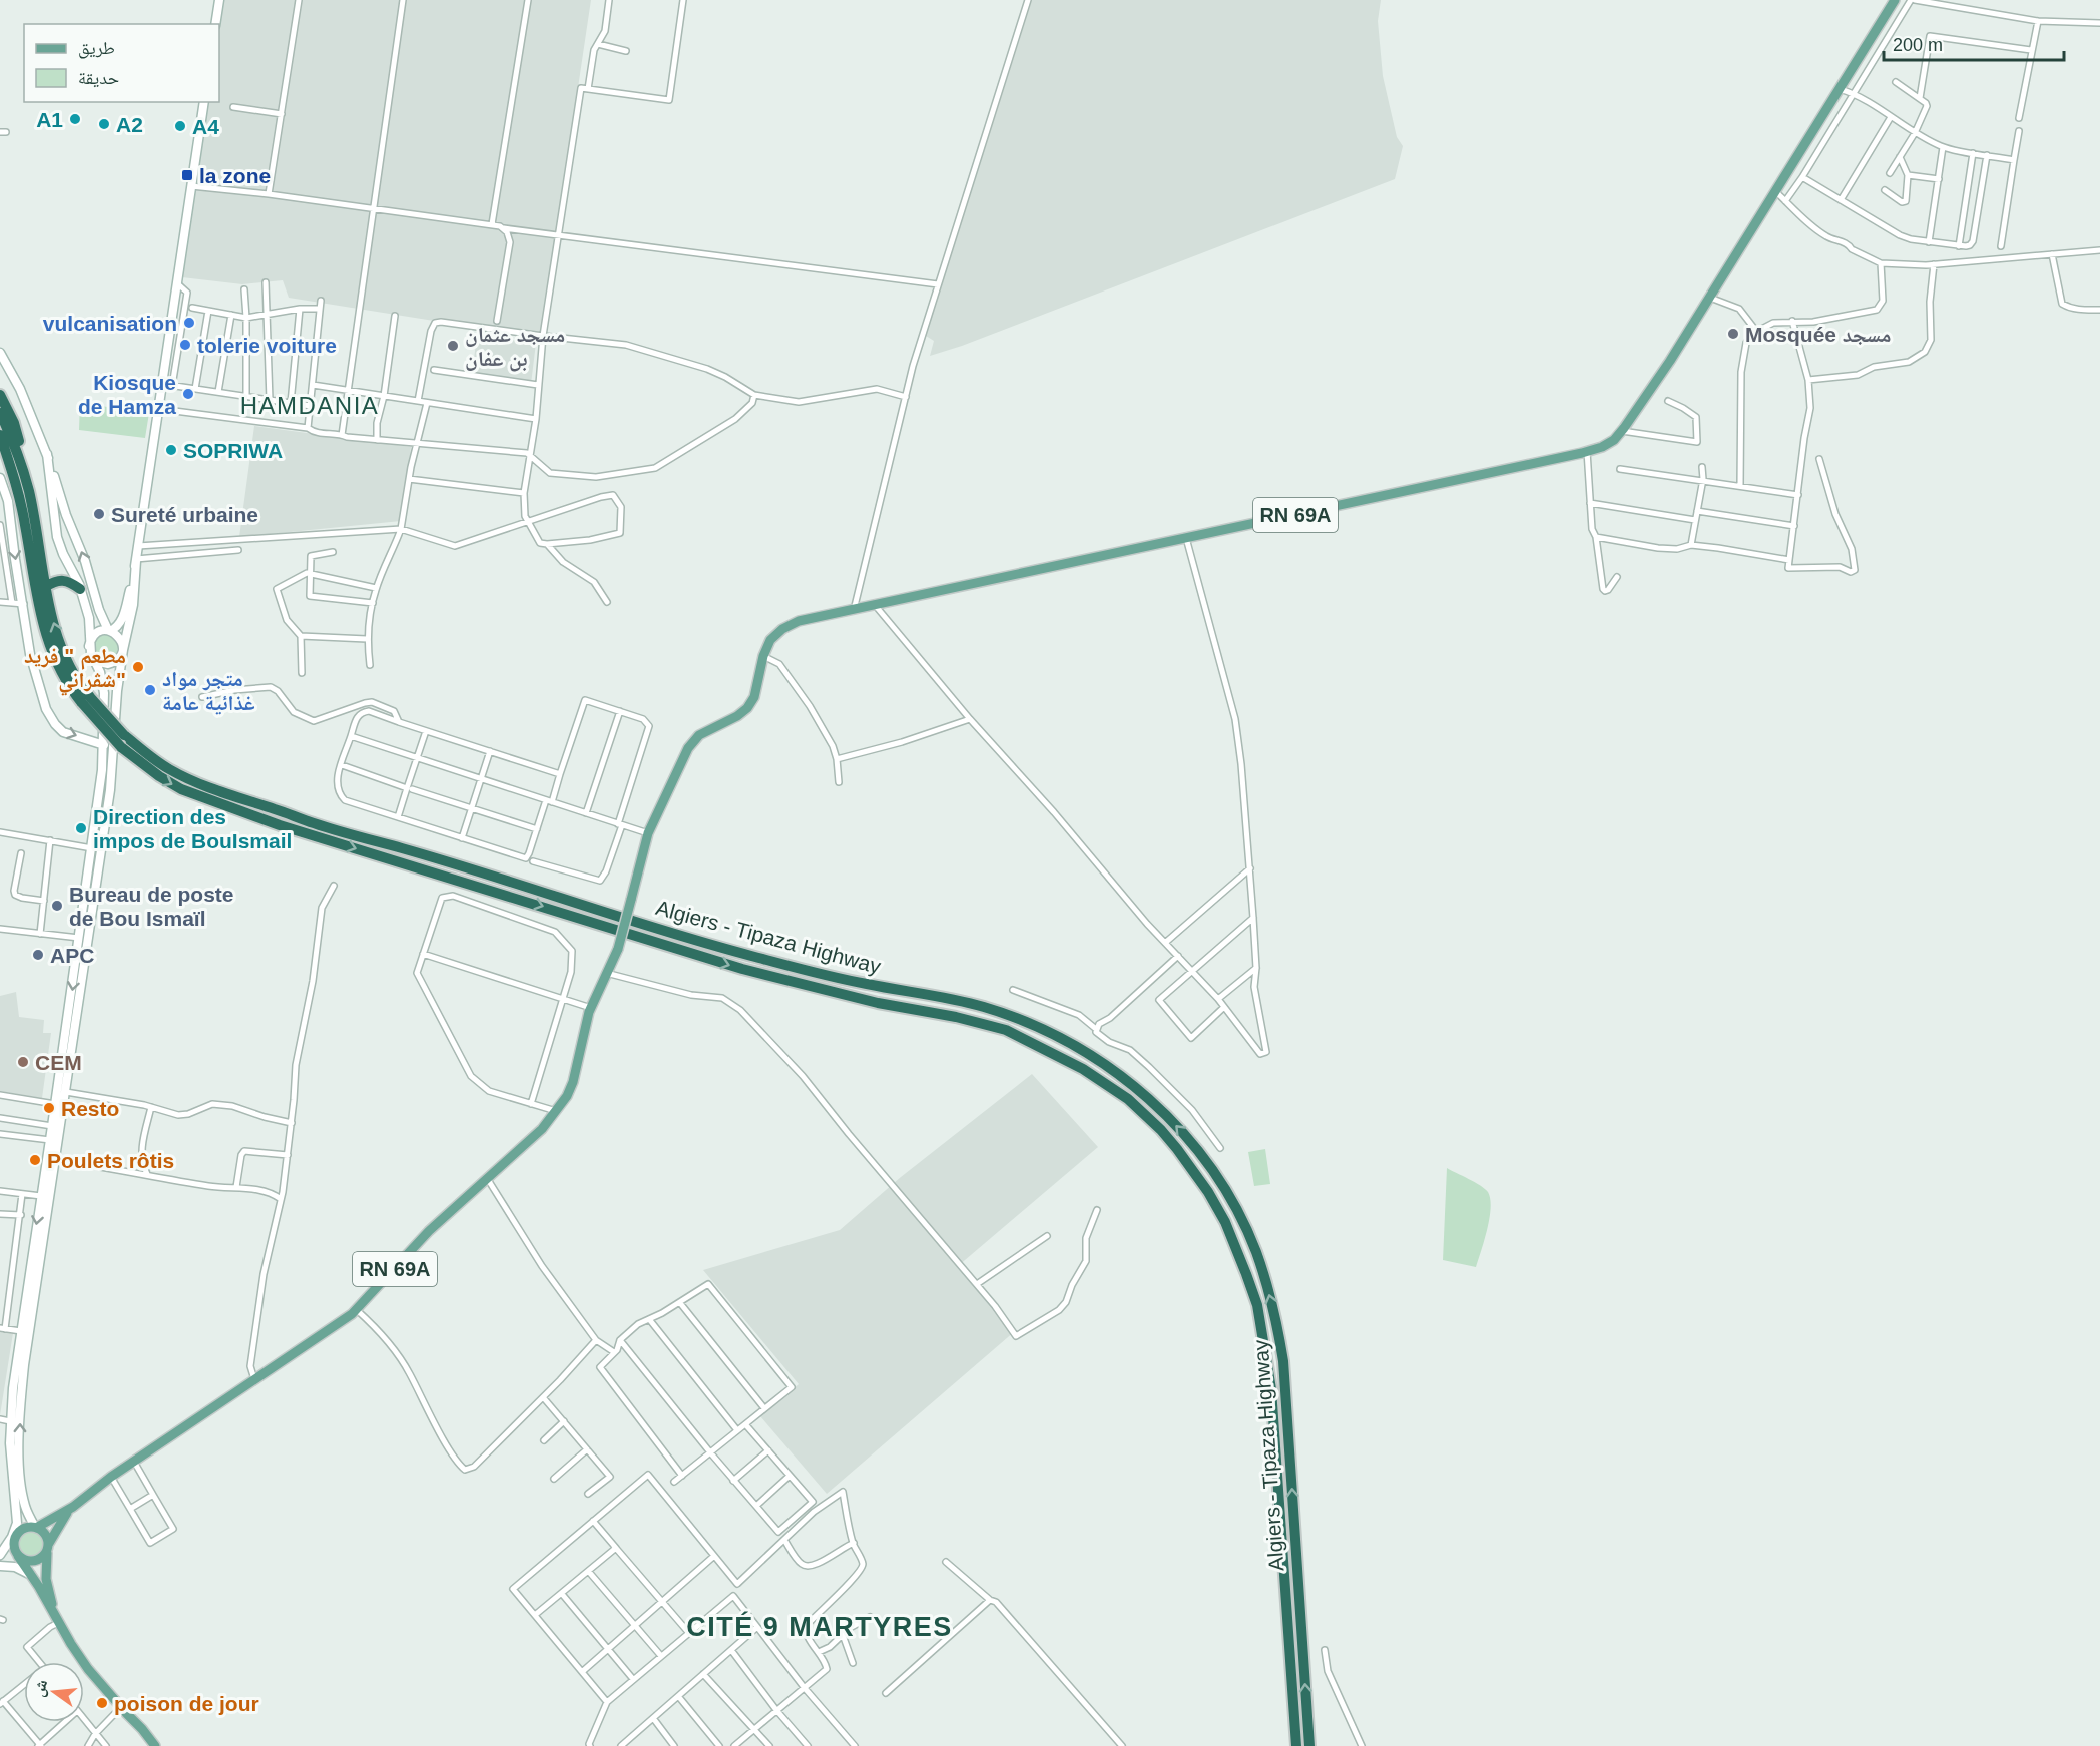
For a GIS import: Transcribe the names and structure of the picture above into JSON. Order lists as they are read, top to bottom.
{
  "streets": {
    "highway": ["Algiers - Tipaza Highway"],
    "main road": ["RN 69A"]
  },
  "districts": ["HAMDANIA", "CITÉ 9 MARTYRES"],
  "places": {
    "other": [
      "A1",
      "A2",
      "A4",
      "vulcanisation",
      "Mosquée مسجد",
      "tolerie voiture",
      "مسجد عثمان بن عفان",
      "Kiosque de Hamza",
      "SOPRIWA",
      "Sureté urbaine",
      "مطعم \" فريد شڨراني\"",
      "متجر مواد غذائية عامة",
      "Direction des impos de BouIsmail",
      "Bureau de poste de Bou Ismaïl",
      "APC",
      "CEM",
      "Resto",
      "Poulets rôtis",
      "poison de jour"
    ],
    "transit": ["la zone"]
  },
  "legend": ["طريق", "حديقة"],
  "scale_bar": "200 m",
  "north": "left"
}
